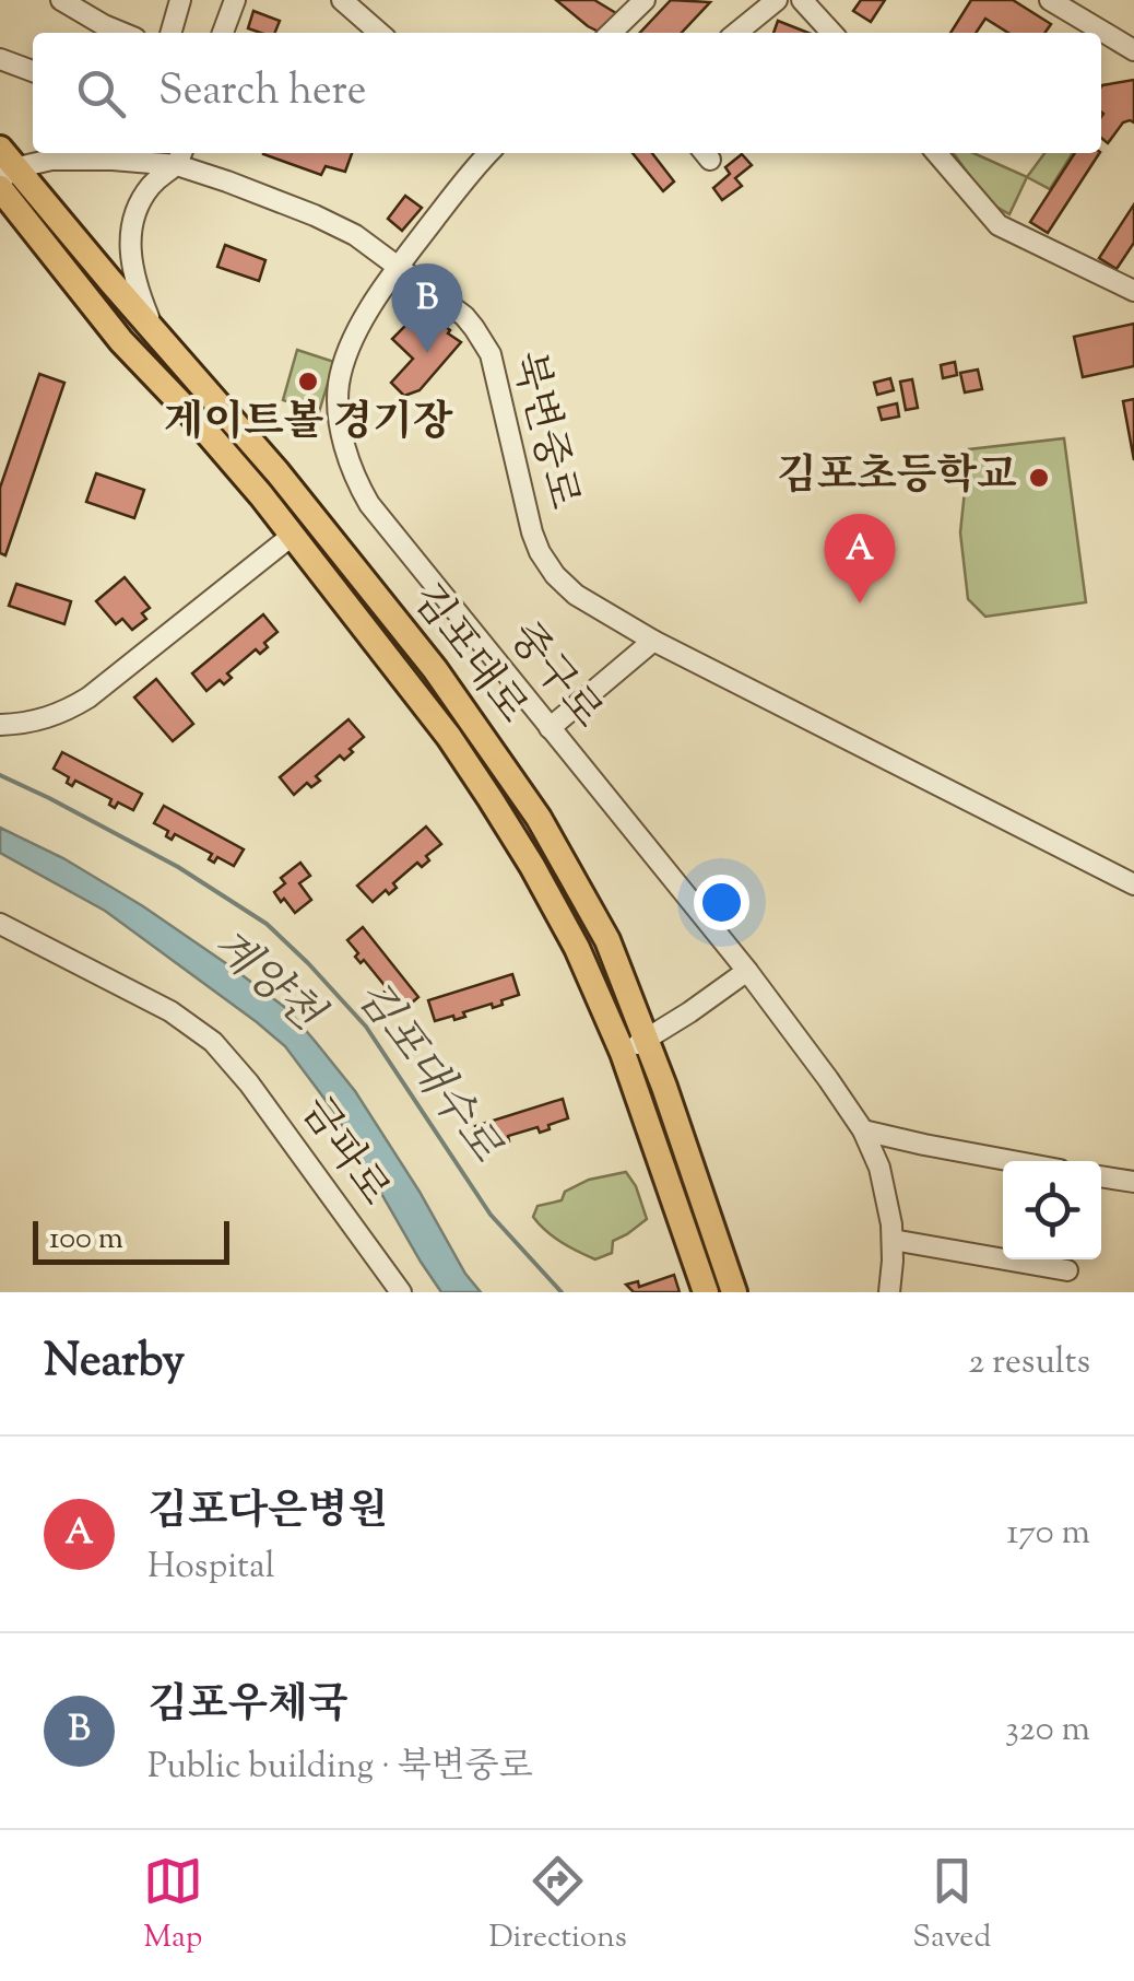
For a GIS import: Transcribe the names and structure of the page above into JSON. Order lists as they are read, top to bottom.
{
  "streets": {
    "main road": ["김포대로"],
    "street": ["북변중로", "중구로", "금파로"]
  },
  "crossings": [
    ["북변중로", "김포대로"],
    ["북변중로", "중구로"]
  ],
  "water": ["계양천", "김포대수로"],
  "places": ["게이트볼 경기장", "김포초등학교"],
  "scale_bar": "100 m",
  "page": {
    "search": "Search here",
    "pins": ["B", "A"],
    "scale": "100 m",
    "heading": ["Nearby", "2 results"],
    "list": [
      {
        "mark": "A",
        "name": "김포다은병원",
        "note": "Hospital",
        "value": "170 m"
      },
      {
        "mark": "B",
        "name": "김포우체국",
        "note": "Public building · 북변중로",
        "value": "320 m"
      }
    ],
    "nav": ["Map", "Directions", "Saved"]
  }
}
